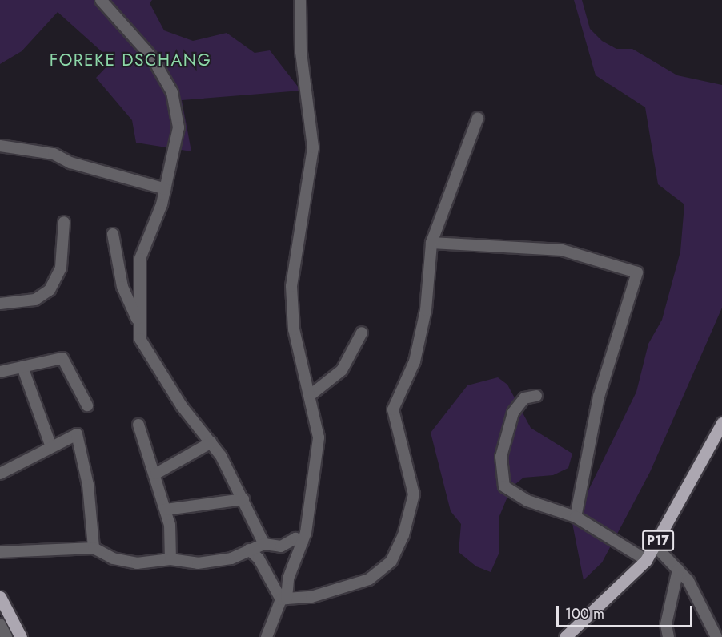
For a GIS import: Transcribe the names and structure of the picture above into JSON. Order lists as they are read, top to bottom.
{
  "streets": {
    "main road": ["P17"]
  },
  "districts": ["FOREKE DSCHANG"],
  "scale_bar": "100 m"
}
